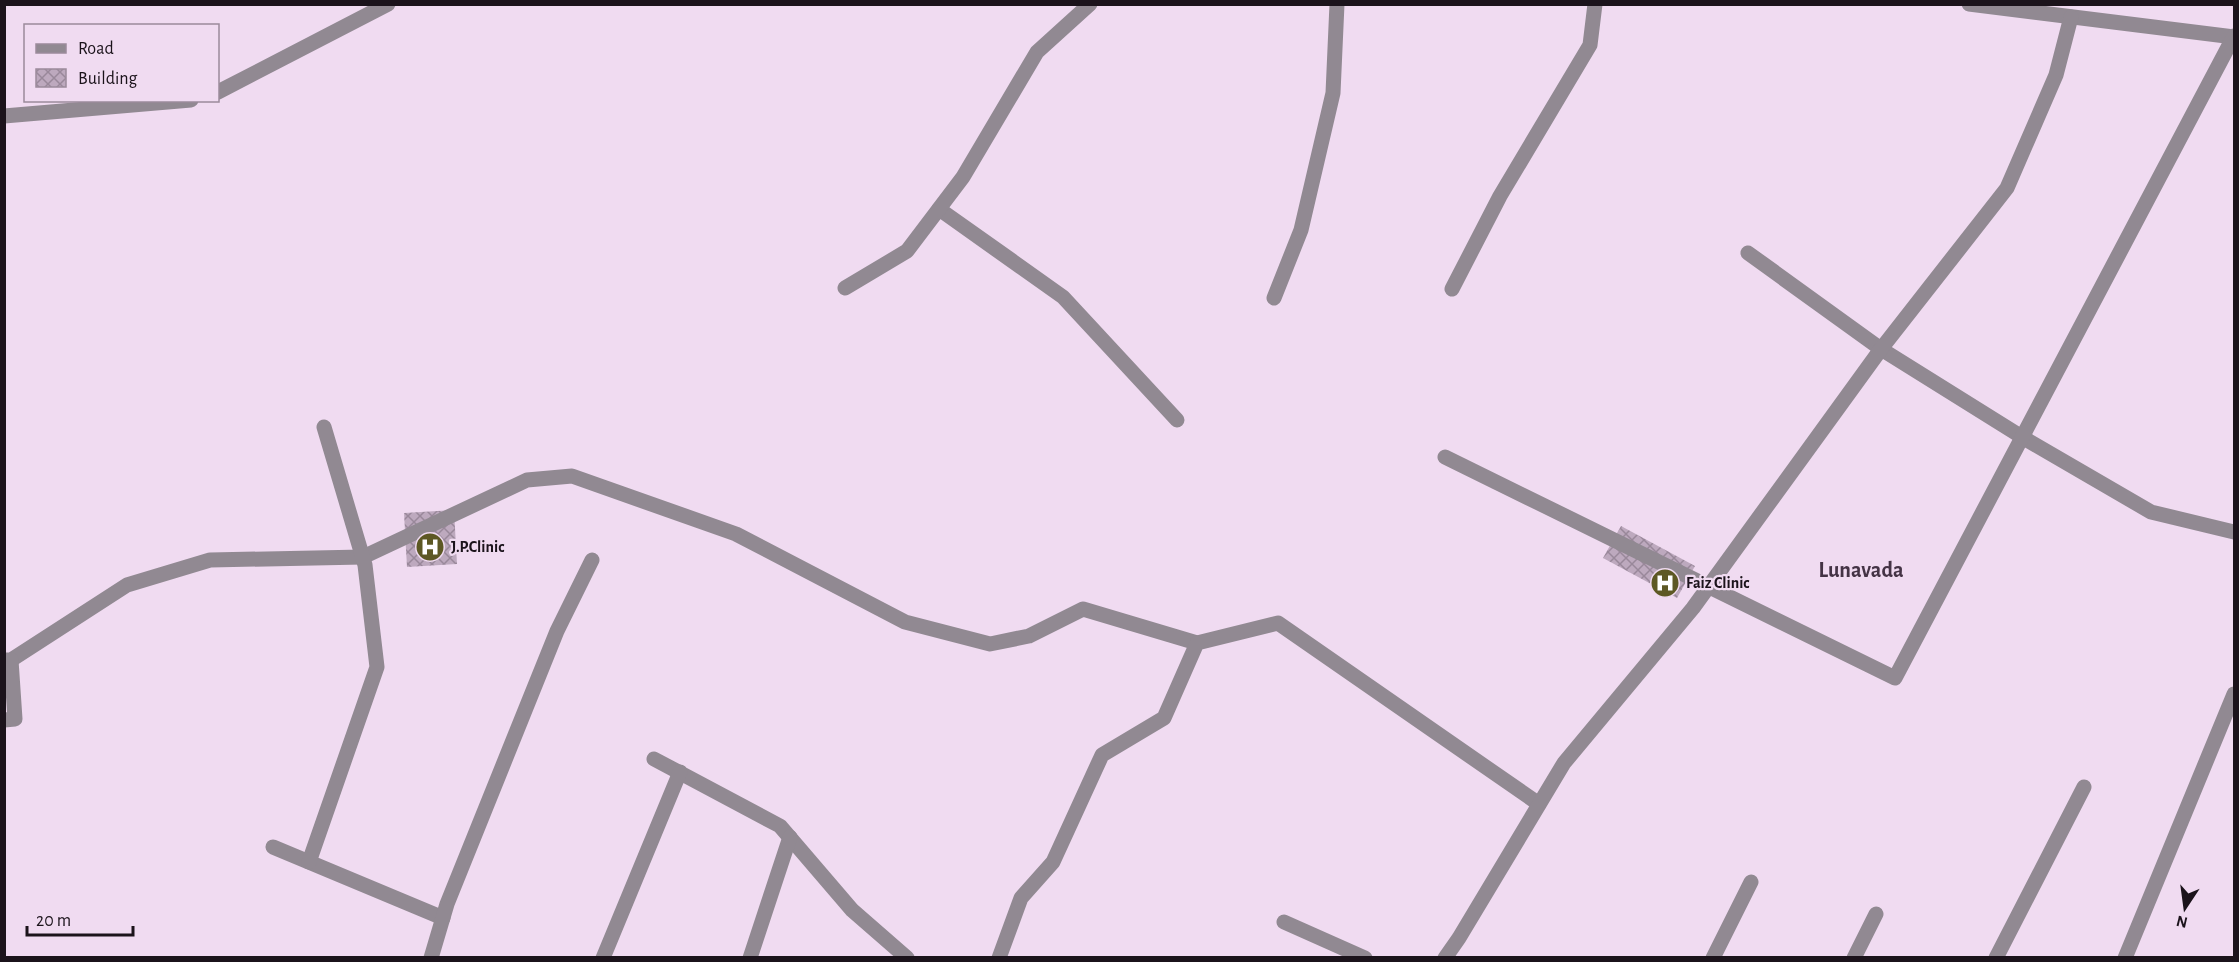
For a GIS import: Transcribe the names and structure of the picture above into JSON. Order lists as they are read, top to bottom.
{
  "districts": ["Lunavada"],
  "places": {
    "hospital": ["J.P.Clinic", "Faiz Clinic"]
  },
  "legend": ["Road", "Building"],
  "scale_bar": "20 m",
  "north": "bottom"
}
